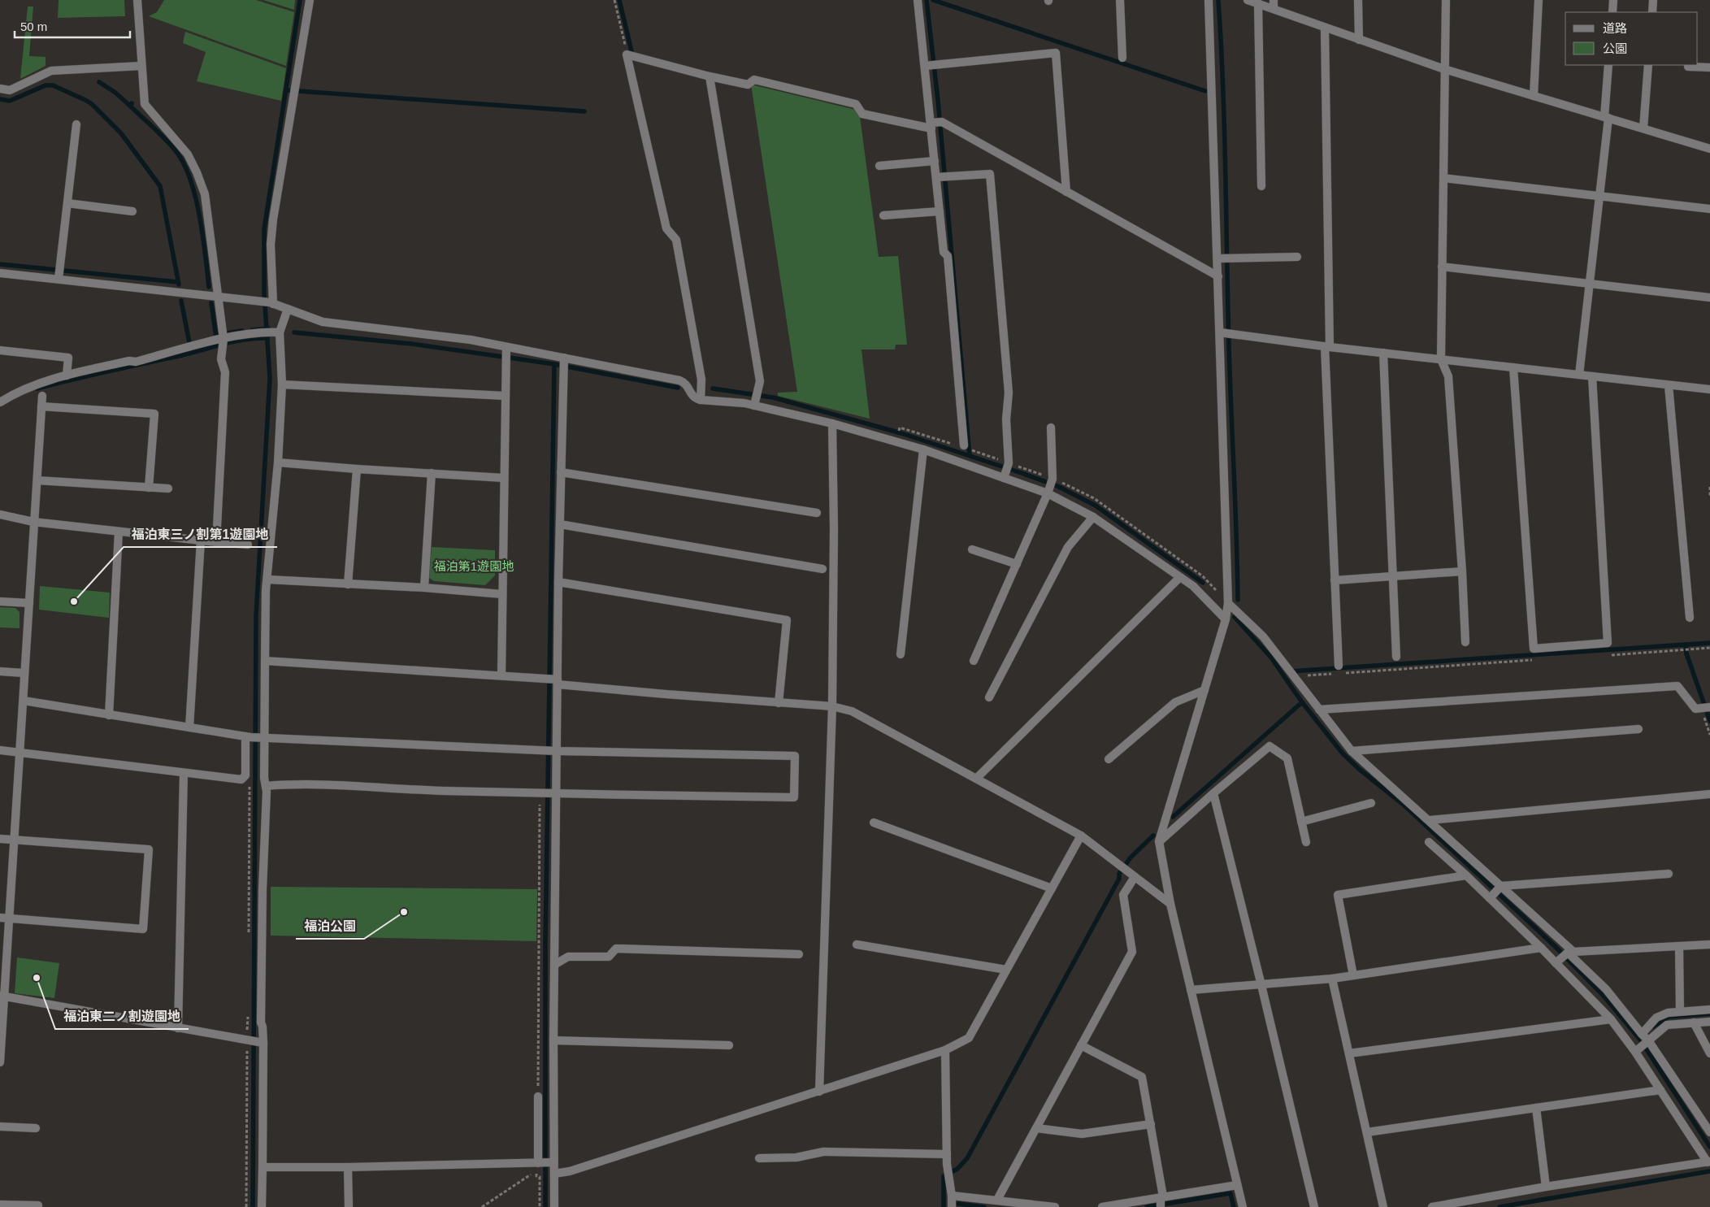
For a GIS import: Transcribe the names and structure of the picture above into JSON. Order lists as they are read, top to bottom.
{
  "parks": ["福泊第1遊園地"],
  "places": ["福泊東三ノ割第1遊園地", "福泊公園", "福泊東二ノ割遊園地"],
  "legend": ["道路", "公園"],
  "scale_bar": "50 m"
}
